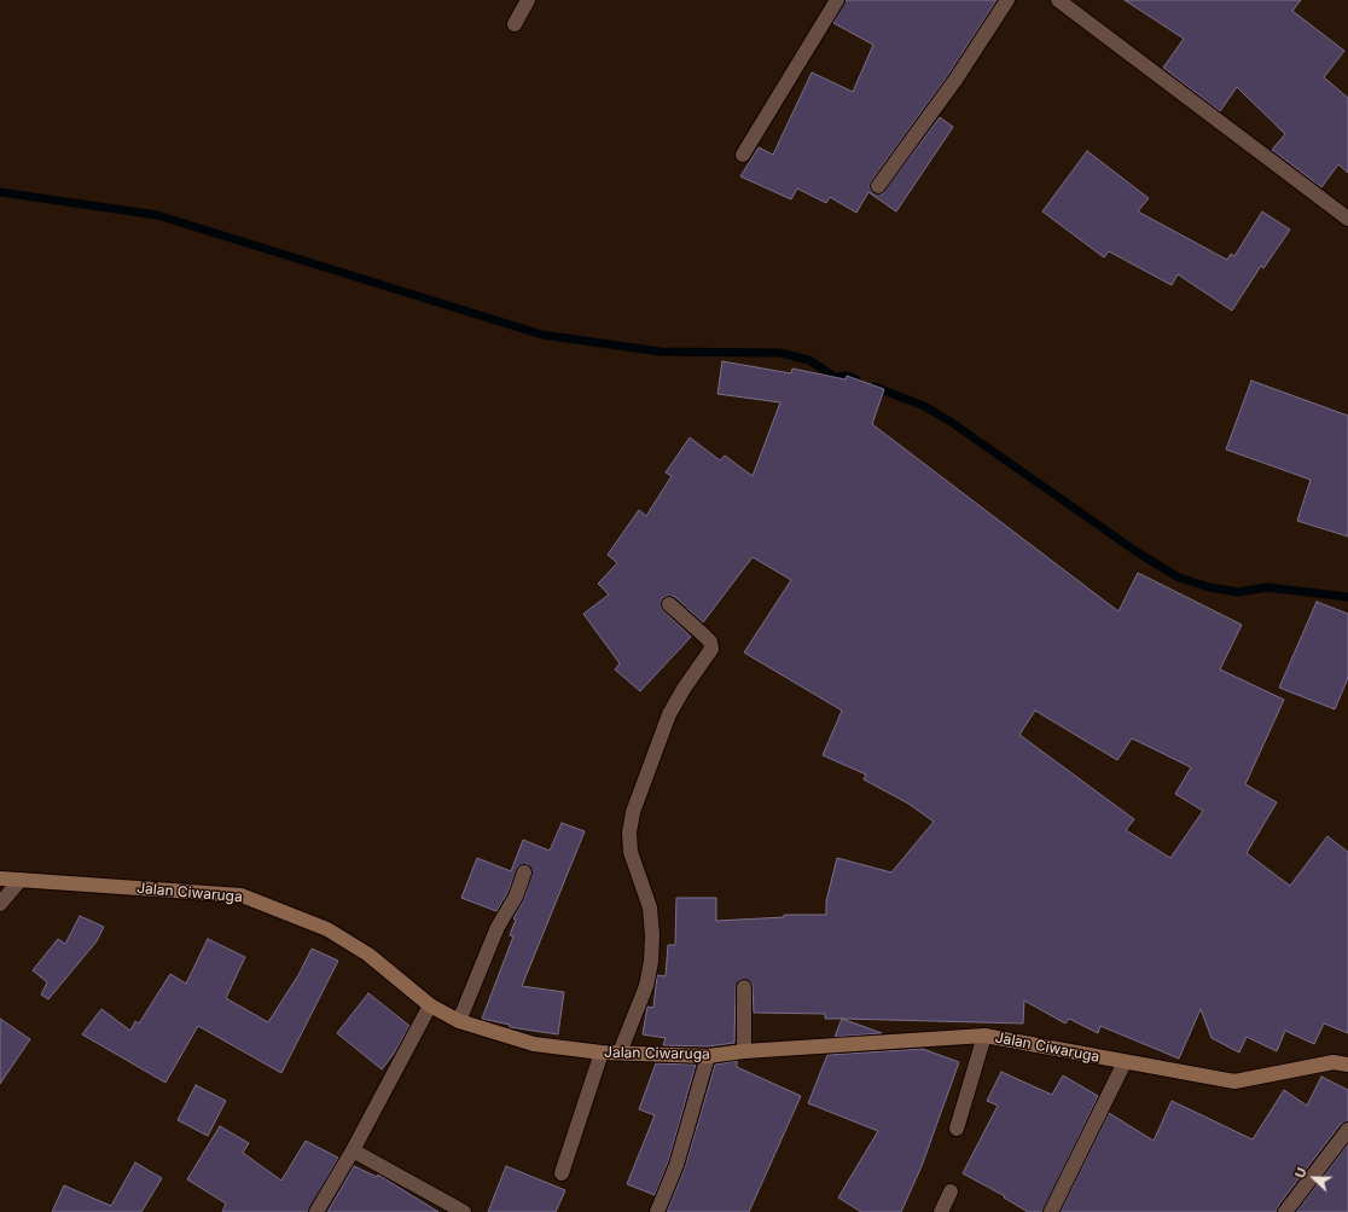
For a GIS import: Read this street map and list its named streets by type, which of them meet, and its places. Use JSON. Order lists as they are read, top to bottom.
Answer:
{
  "streets": {
    "street": ["Jalan Ciwaruga"]
  },
  "north": "left"
}
